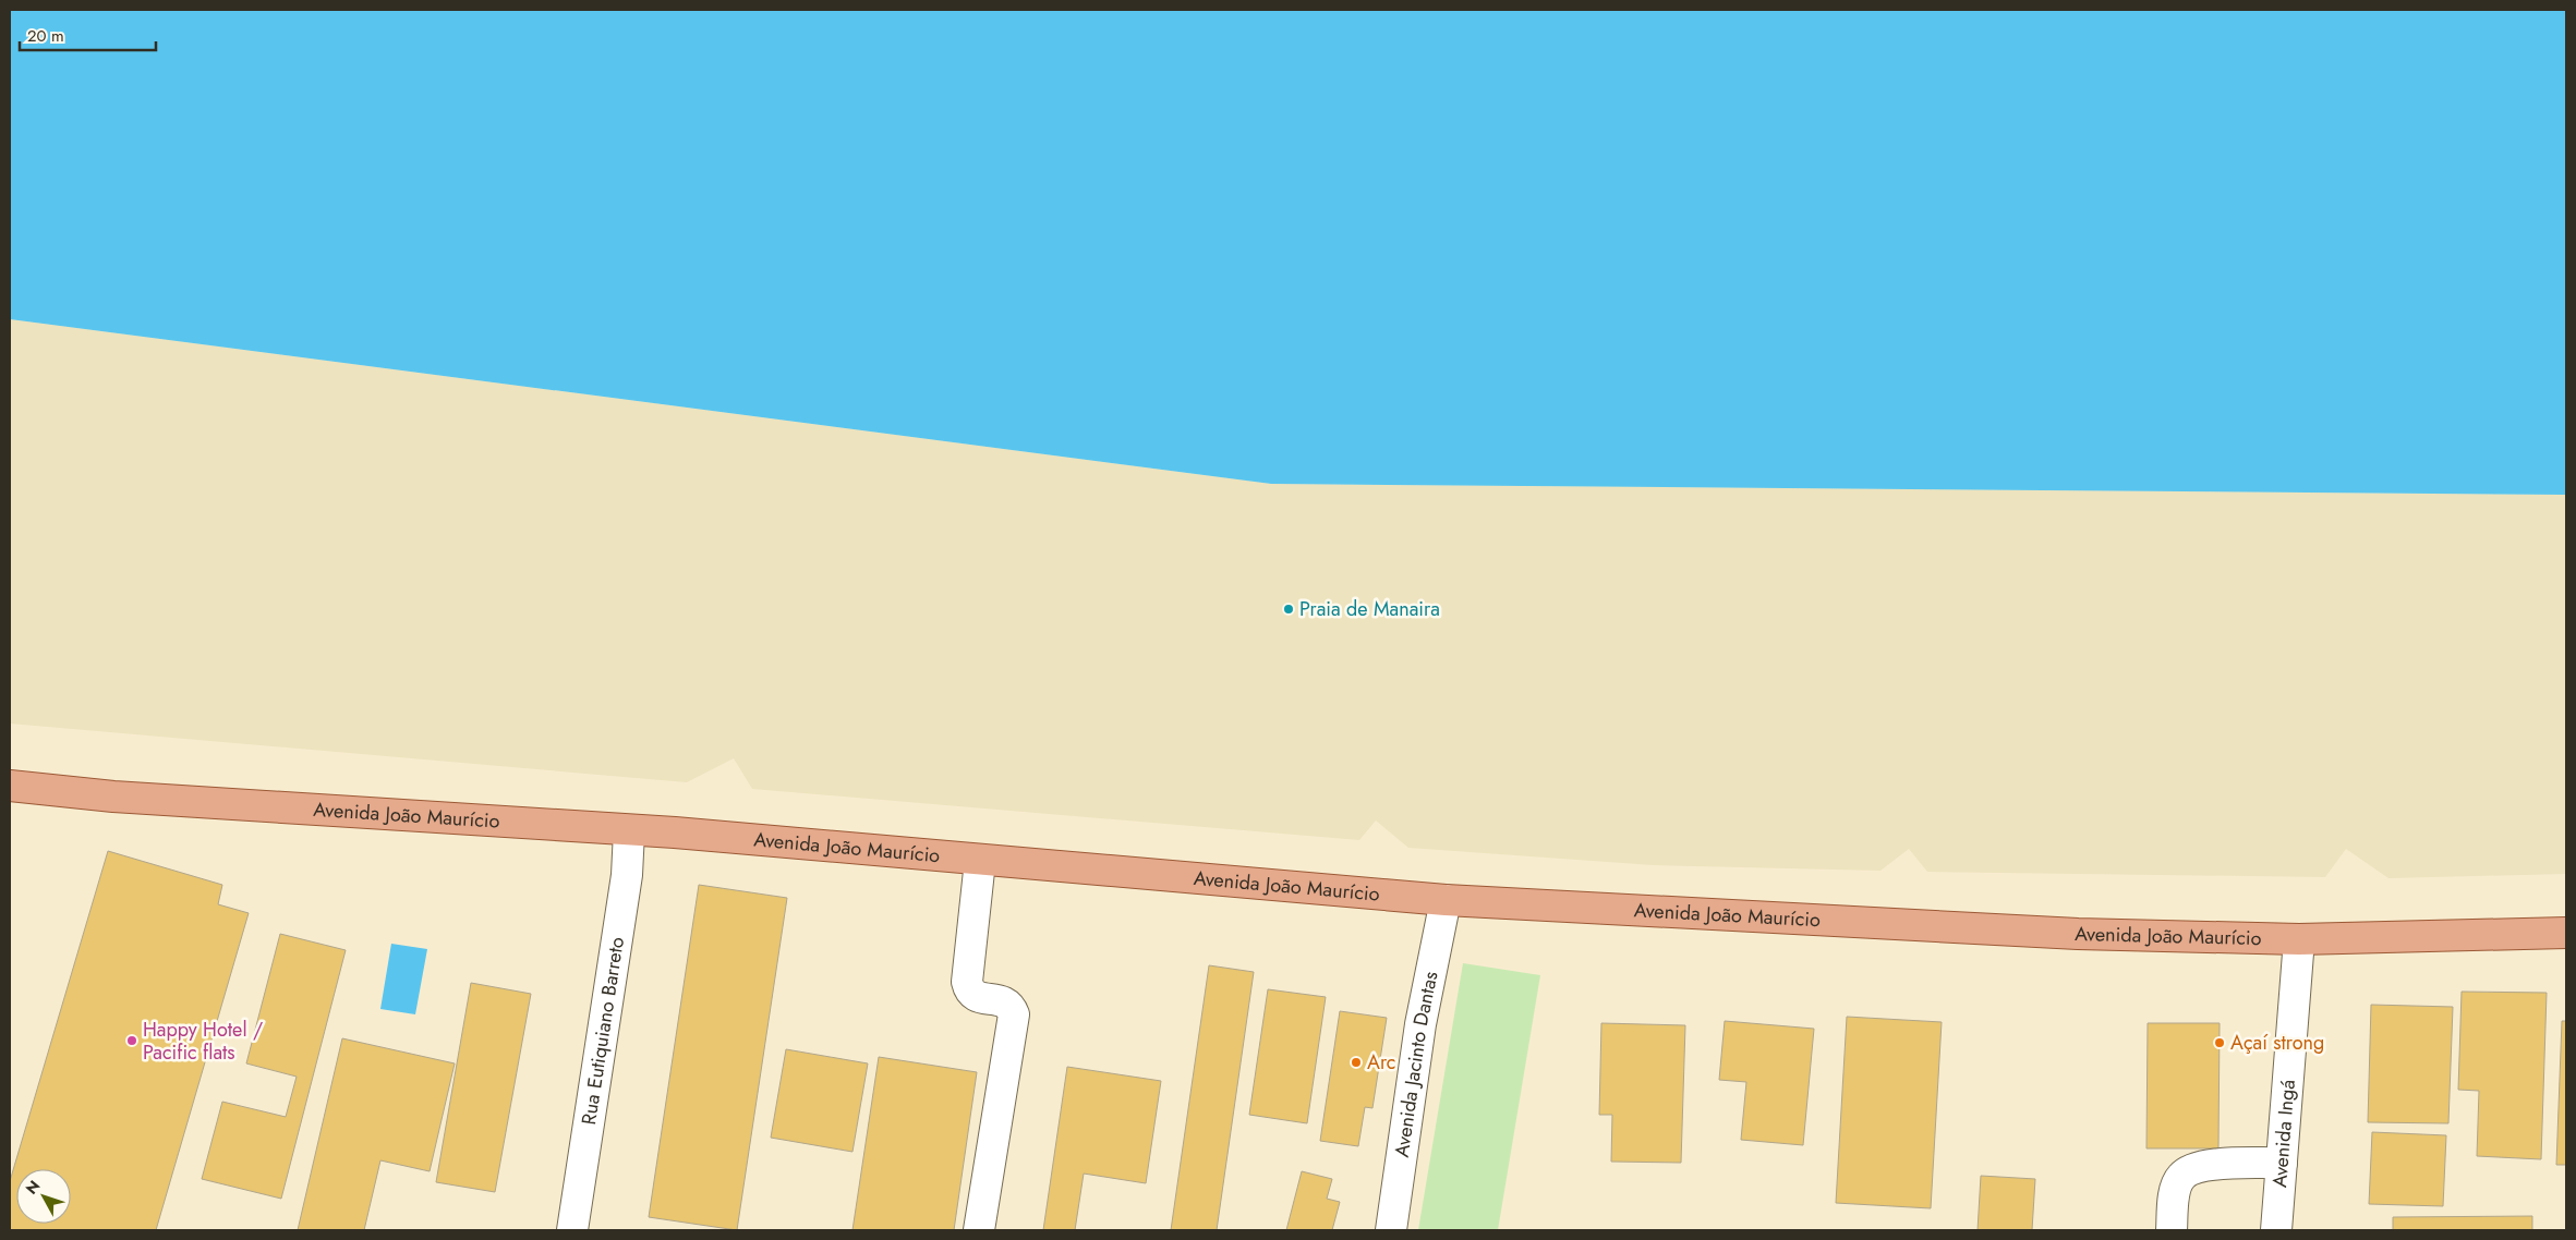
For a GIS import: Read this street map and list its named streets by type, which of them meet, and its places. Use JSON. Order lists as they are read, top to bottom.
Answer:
{
  "streets": {
    "main road": ["Avenida João Maurício"],
    "street": ["Rua Eutiquiano Barreto", "Avenida Jacinto Dantas", "Avenida Ingá"]
  },
  "crossings": [
    ["Avenida João Maurício", "Rua Eutiquiano Barreto"],
    ["Avenida João Maurício", "Avenida Jacinto Dantas"],
    ["Avenida João Maurício", "Avenida Ingá"]
  ],
  "places": [
    "Praia de Manaira",
    "Happy Hotel / Pacific flats",
    "Açaí strong",
    "Arc"
  ],
  "scale_bar": "20 m",
  "north": "top left"
}
